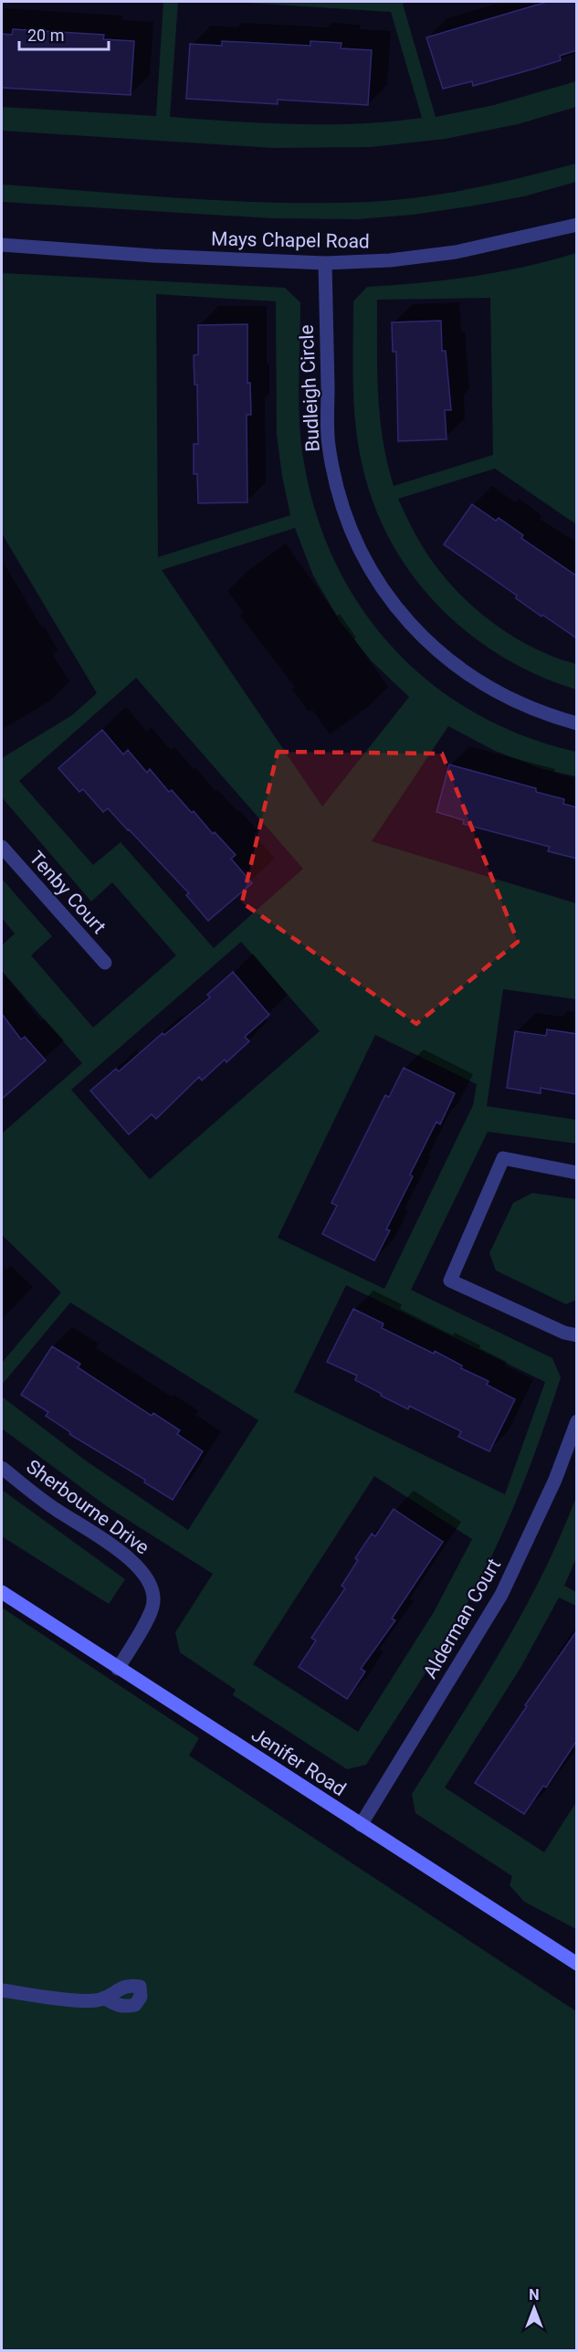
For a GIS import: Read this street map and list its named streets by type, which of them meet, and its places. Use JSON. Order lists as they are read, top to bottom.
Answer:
{
  "streets": {
    "street": [
      "Mays Chapel Road",
      "Budleigh Circle",
      "Tenby Court",
      "Sherbourne Drive",
      "Alderman Court",
      "Jenifer Road"
    ]
  },
  "crossings": [
    ["Mays Chapel Road", "Budleigh Circle"],
    ["Sherbourne Drive", "Jenifer Road"],
    ["Alderman Court", "Jenifer Road"]
  ],
  "scale_bar": "20 m",
  "north": "top"
}
